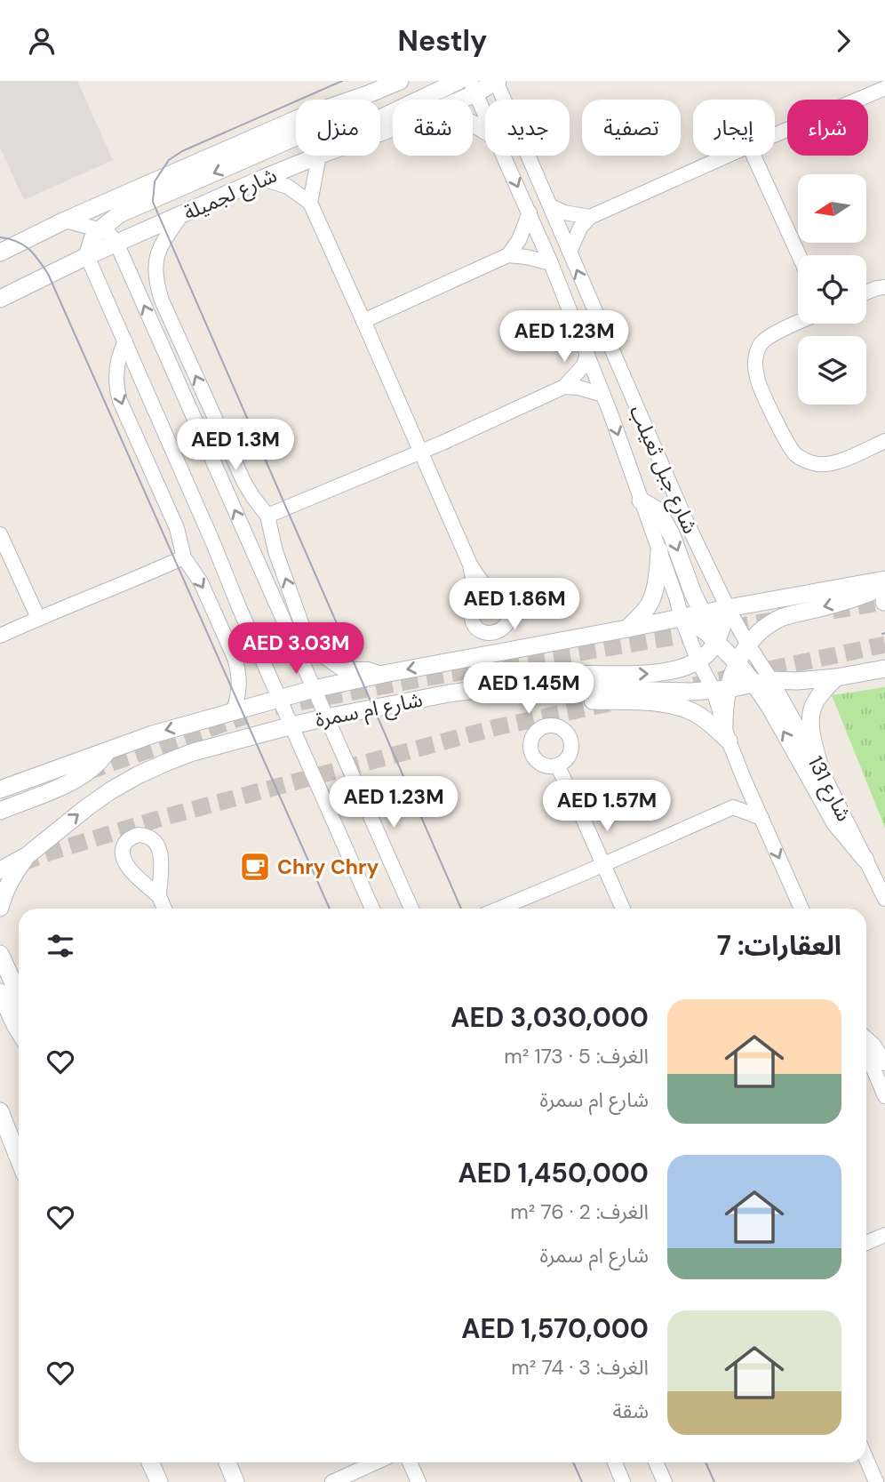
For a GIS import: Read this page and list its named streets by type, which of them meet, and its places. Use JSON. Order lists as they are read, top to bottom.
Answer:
{
  "streets": {
    "street": [
      "شارع لجميلة",
      "شارع جبل ثعيلب",
      "شارع ام سمرة",
      "شارع 131"
    ]
  },
  "crossings": [
    ["شارع لجميلة", "شارع جبل ثعيلب"],
    ["شارع جبل ثعيلب", "شارع ام سمرة"],
    ["شارع ام سمرة", "شارع 131"]
  ],
  "places": {
    "cafe": ["Chry Chry"]
  },
  "north": "left",
  "page": {
    "header": "Nestly",
    "chip": [
      "شراء",
      "إيجار",
      "تصفية",
      "جديد",
      "شقة",
      "منزل"
    ],
    "price": [
      "AED 1.23M",
      "AED 1.3M",
      "AED 1.86M",
      "AED 3.03M",
      "AED 1.45M",
      "AED 1.23M",
      "AED 1.57M"
    ],
    "heading": "العقارات: 7",
    "list": [
      {
        "name": "AED 3,030,000",
        "note": "الغرف: 5 · 173 m² · شارع ام سمرة"
      },
      {
        "name": "AED 1,450,000",
        "note": "الغرف: 2 · 76 m² · شارع ام سمرة"
      },
      {
        "name": "AED 1,570,000",
        "note": "الغرف: 3 · 74 m² · شقة"
      }
    ]
  }
}
